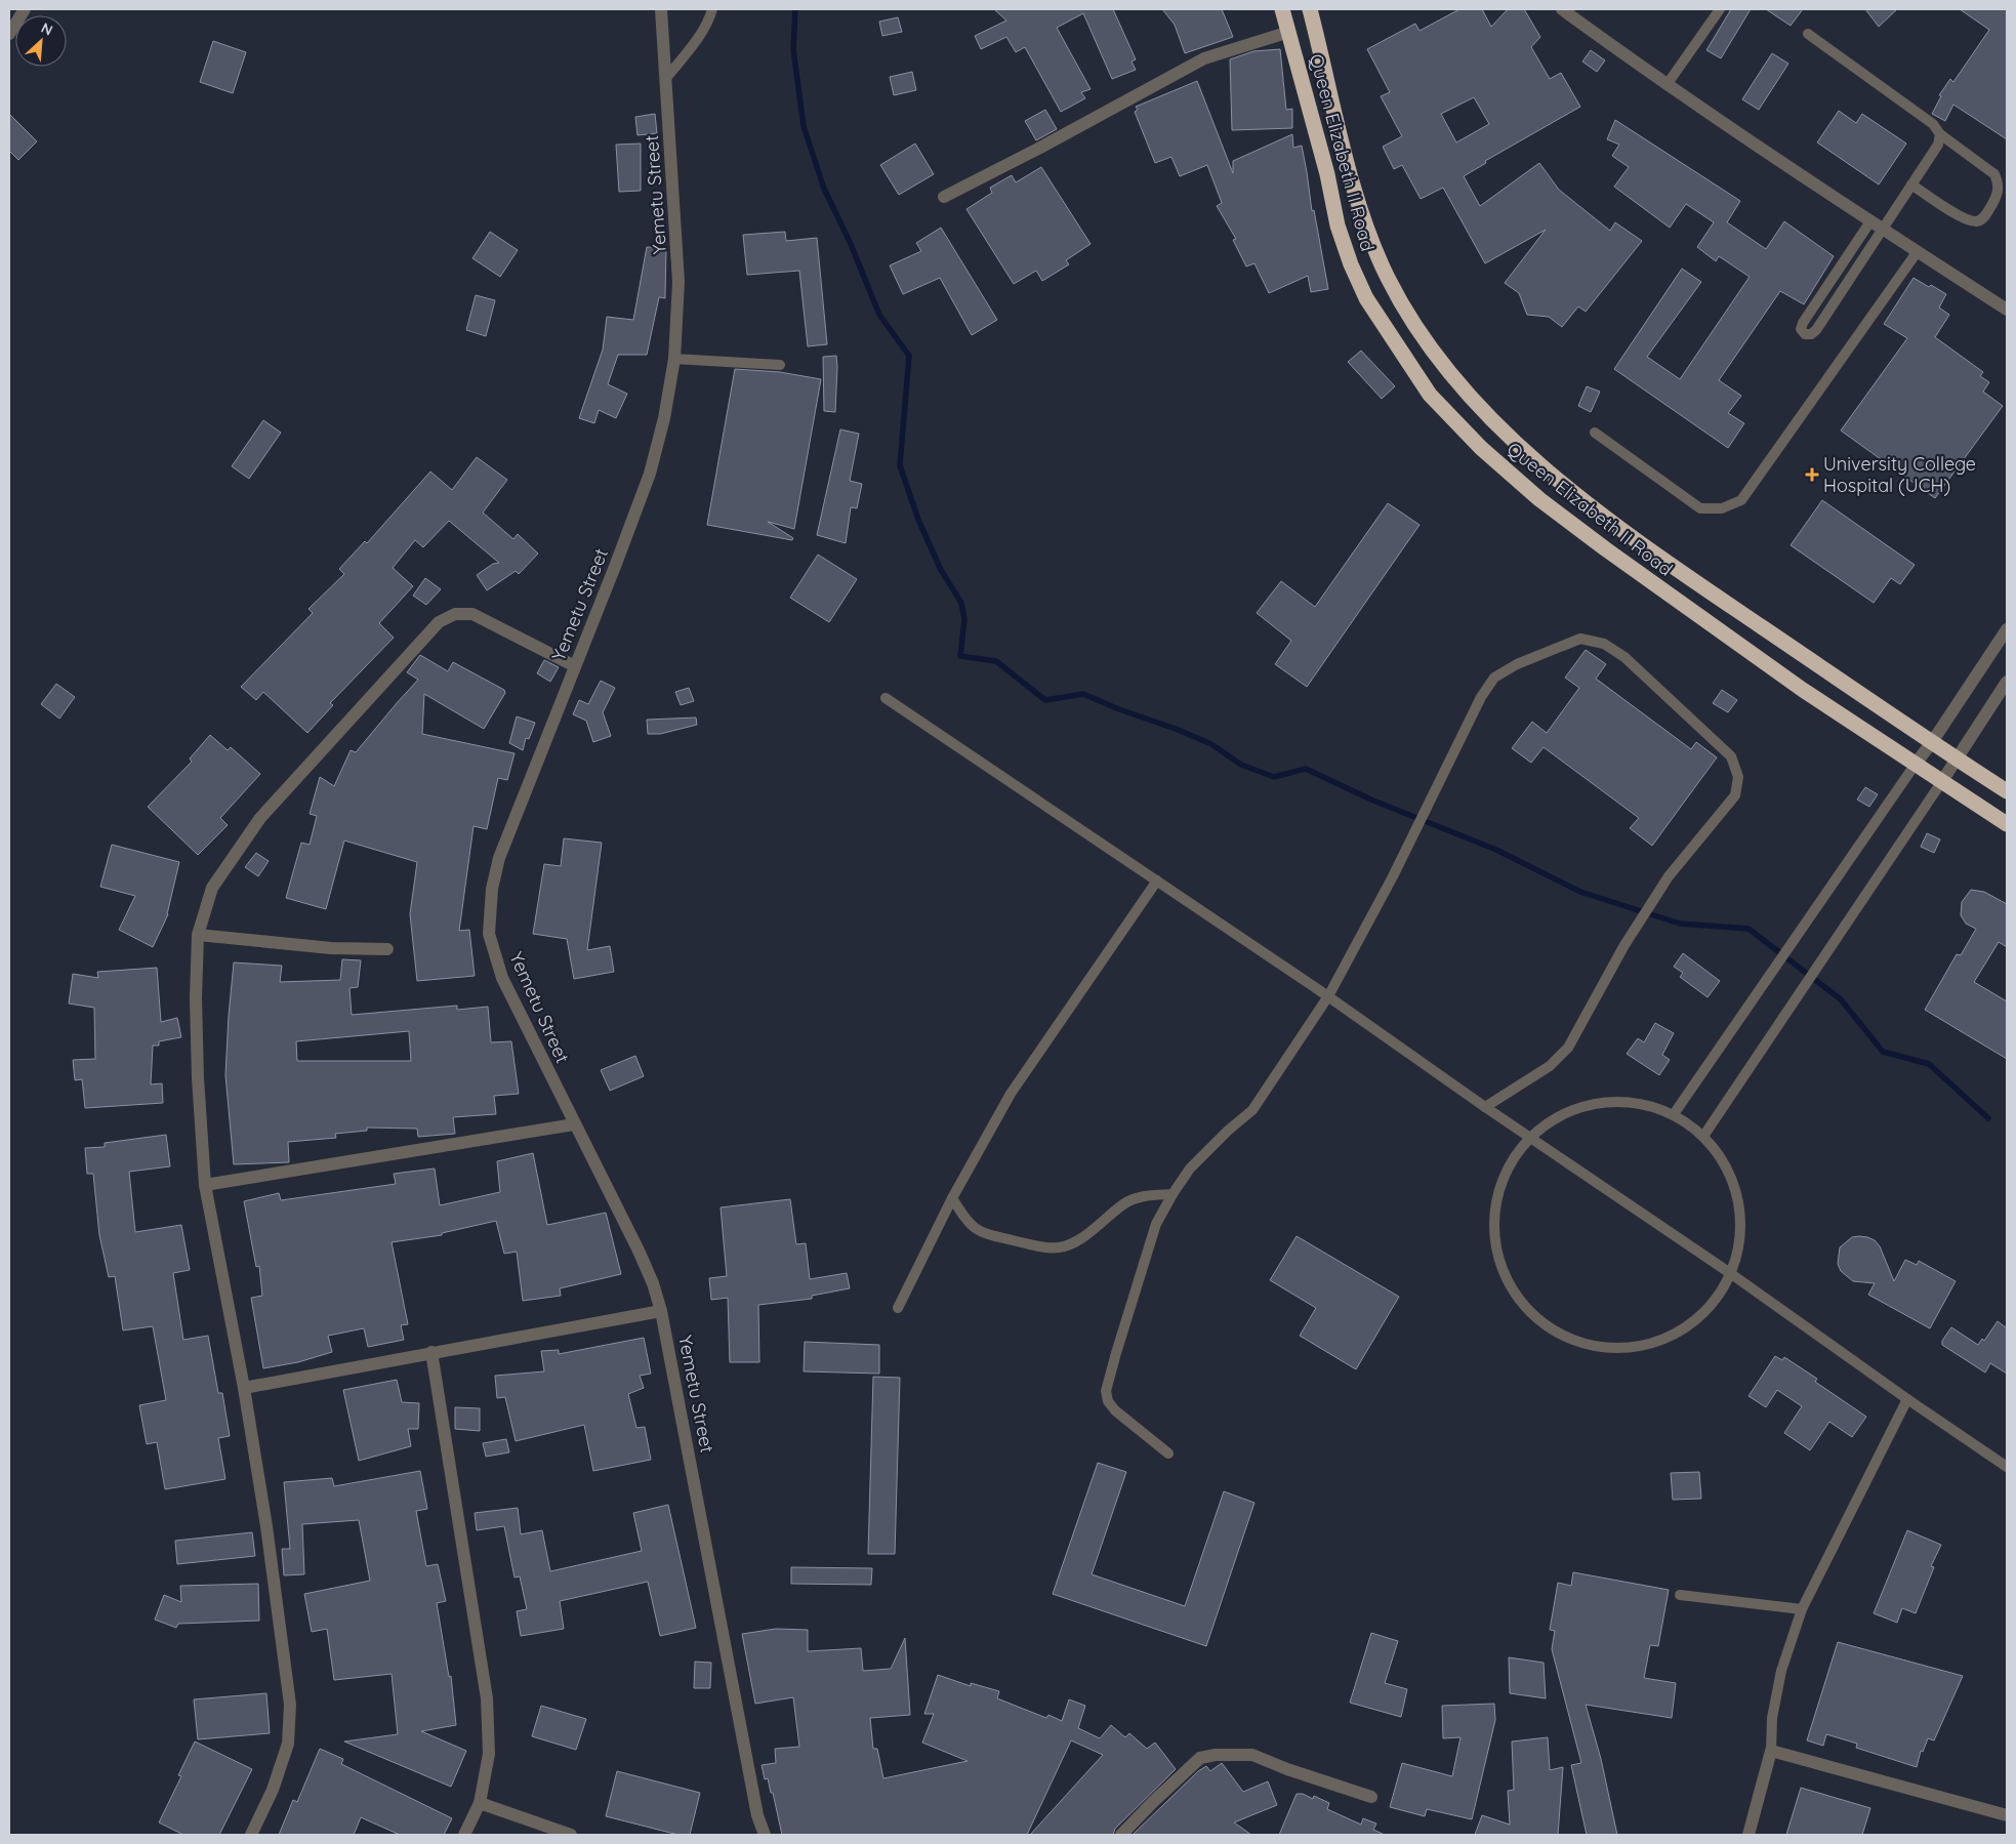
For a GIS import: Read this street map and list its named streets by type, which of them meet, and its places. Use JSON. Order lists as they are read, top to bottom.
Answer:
{
  "streets": {
    "highway": ["Queen Elizabeth II Road"],
    "street": ["Yemetu Street"]
  },
  "places": {
    "health": ["University College Hospital (UCH)"]
  },
  "north": "top right"
}
